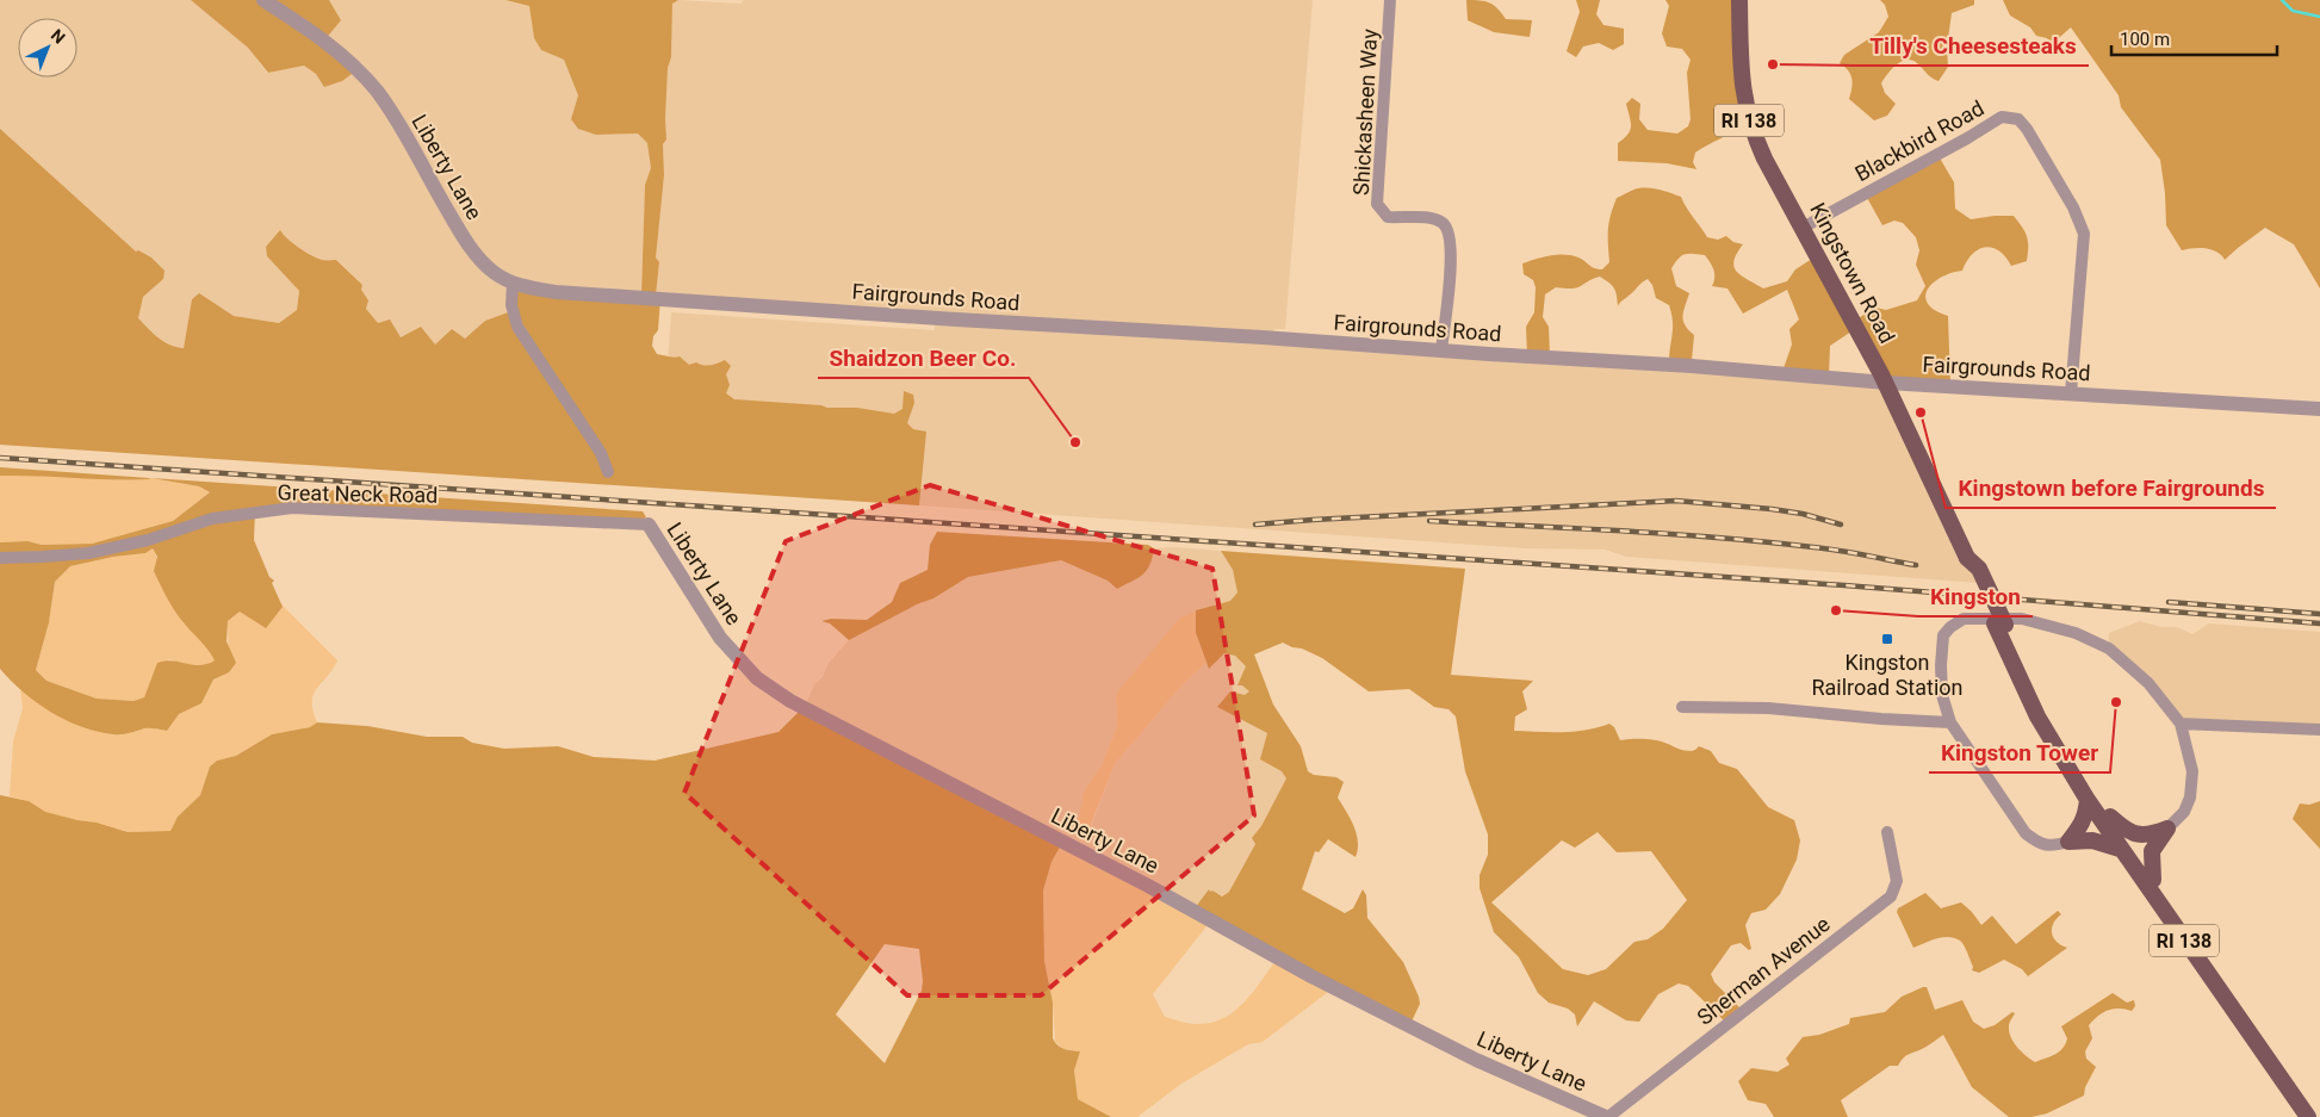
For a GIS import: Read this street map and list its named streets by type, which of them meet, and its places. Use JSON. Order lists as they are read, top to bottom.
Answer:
{
  "streets": {
    "main road": ["RI 138", "Kingstown Road"],
    "street": [
      "Shickasheen Way",
      "Blackbird Road",
      "Liberty Lane",
      "Fairgrounds Road",
      "Great Neck Road",
      "Sherman Avenue"
    ]
  },
  "crossings": [
    ["Shickasheen Way", "Fairgrounds Road"],
    ["Blackbird Road", "Kingstown Road"],
    ["Blackbird Road", "Fairgrounds Road"],
    ["Liberty Lane", "Fairgrounds Road"],
    ["Liberty Lane", "Great Neck Road"],
    ["Liberty Lane", "Sherman Avenue"],
    ["Kingstown Road", "Fairgrounds Road"]
  ],
  "places": {
    "other": [
      "Tilly's Cheesesteaks",
      "Kingstown before Fairgrounds",
      "Shaidzon Beer Co.",
      "Kingston",
      "Kingston Tower"
    ],
    "transit": ["Kingston Railroad Station"]
  },
  "scale_bar": "100 m",
  "north": "top right"
}
